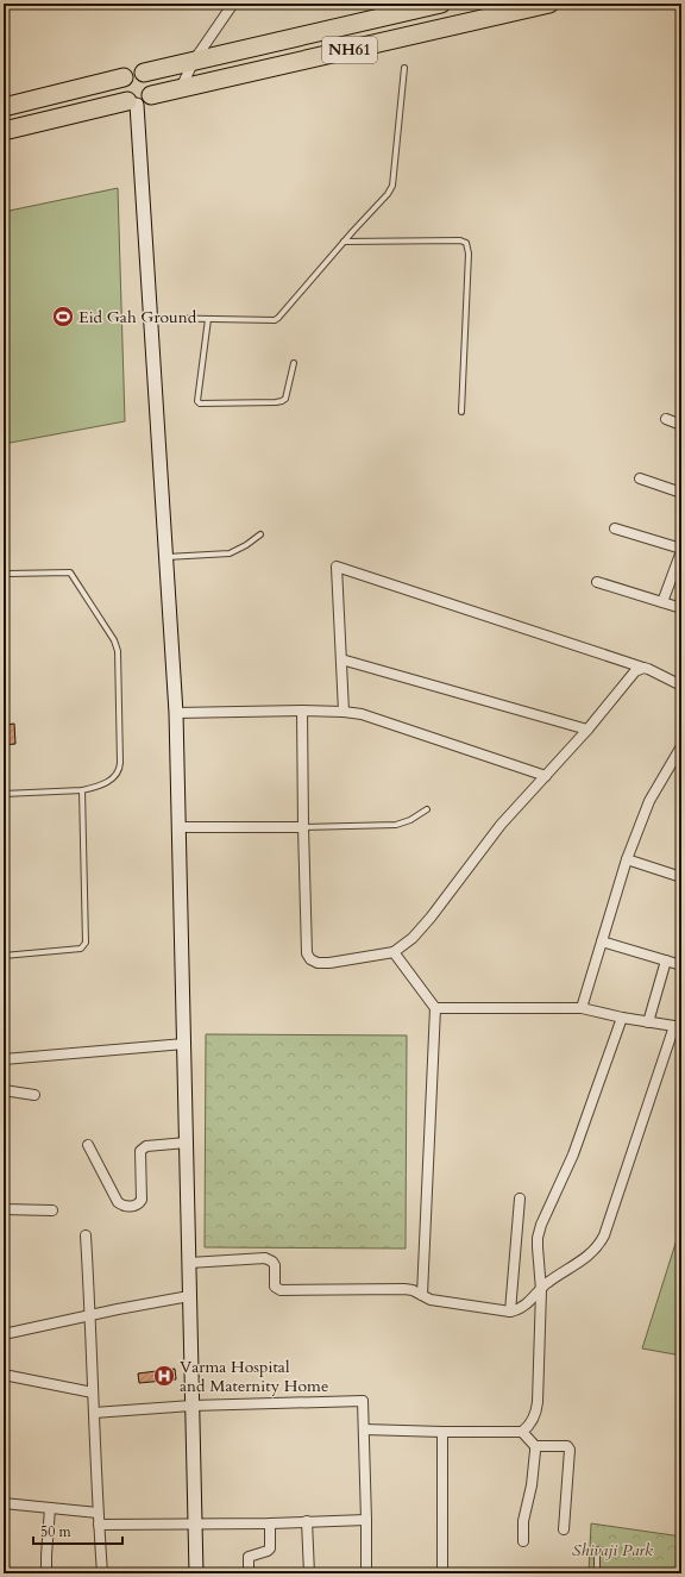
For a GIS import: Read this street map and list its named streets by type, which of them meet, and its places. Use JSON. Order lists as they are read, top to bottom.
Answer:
{
  "streets": {
    "highway": ["NH61"]
  },
  "parks": ["Shivaji Park"],
  "places": {
    "sports": ["Eid Gah Ground"],
    "hospital": ["Varma Hospital and Maternity Home"]
  },
  "scale_bar": "50 m"
}
